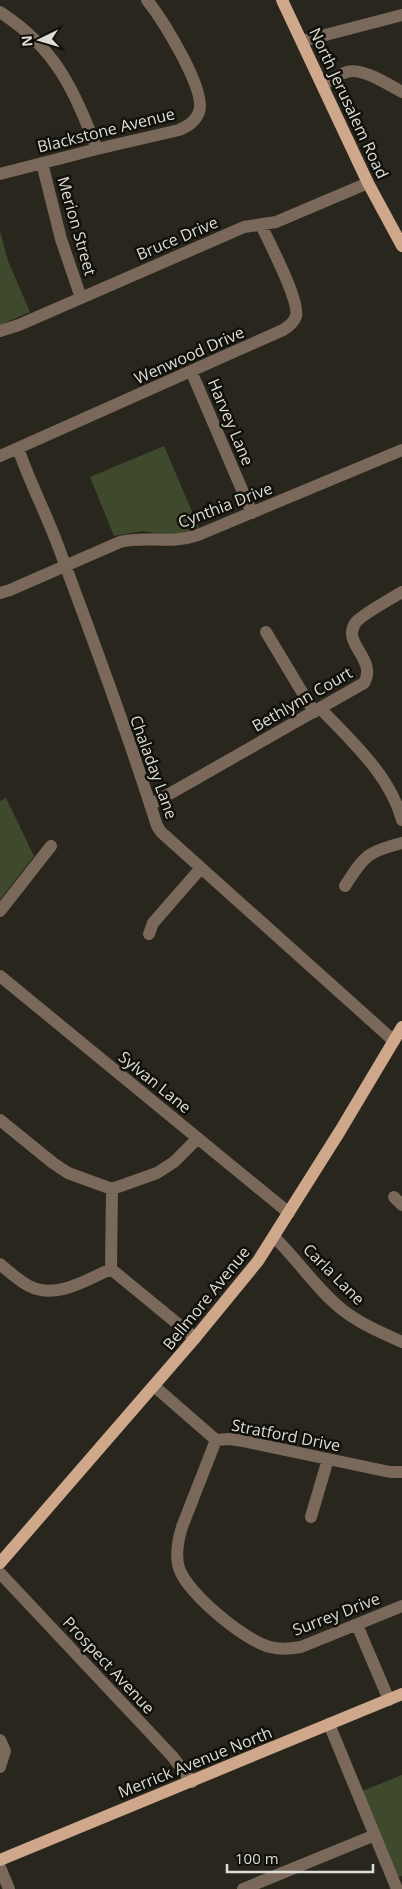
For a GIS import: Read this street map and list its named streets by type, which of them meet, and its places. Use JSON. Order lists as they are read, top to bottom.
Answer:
{
  "streets": {
    "main road": ["North Jerusalem Road", "Bellmore Avenue", "Merrick Avenue North"],
    "street": [
      "Blackstone Avenue",
      "Merion Street",
      "Bruce Drive",
      "Wenwood Drive",
      "Harvey Lane",
      "Cynthia Drive",
      "Bethlynn Court",
      "Chaladay Lane",
      "Sylvan Lane",
      "Carla Lane",
      "Stratford Drive",
      "Surrey Drive",
      "Prospect Avenue"
    ]
  },
  "crossings": [
    ["North Jerusalem Road", "Bruce Drive"],
    ["Blackstone Avenue", "Merion Street"],
    ["Merion Street", "Bruce Drive"],
    ["Bruce Drive", "Wenwood Drive"],
    ["Wenwood Drive", "Harvey Lane"],
    ["Wenwood Drive", "Chaladay Lane"],
    ["Harvey Lane", "Cynthia Drive"],
    ["Cynthia Drive", "Chaladay Lane"],
    ["Bethlynn Court", "Chaladay Lane"],
    ["Chaladay Lane", "Bellmore Avenue"],
    ["Sylvan Lane", "Bellmore Avenue"],
    ["Carla Lane", "Bellmore Avenue"],
    ["Bellmore Avenue", "Stratford Drive"],
    ["Stratford Drive", "Surrey Drive"],
    ["Prospect Avenue", "Merrick Avenue North"]
  ],
  "scale_bar": "100 m",
  "north": "left"
}
